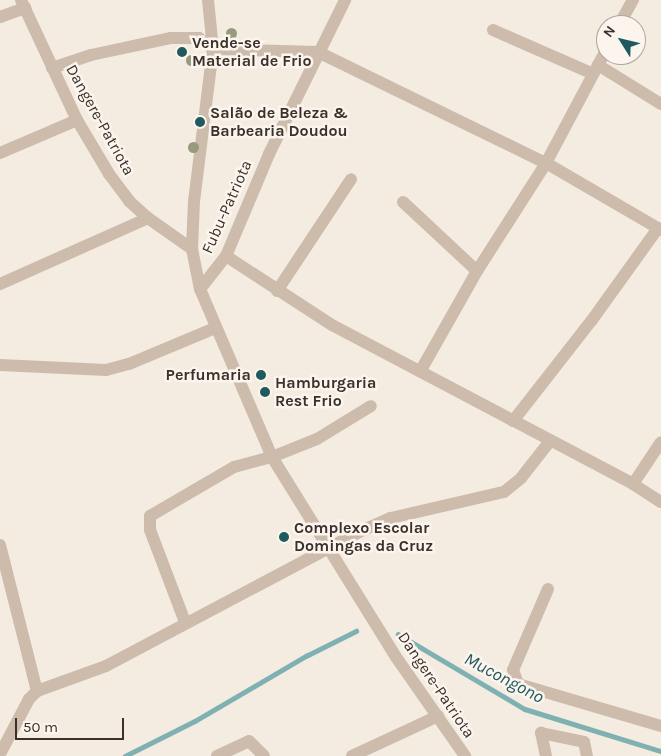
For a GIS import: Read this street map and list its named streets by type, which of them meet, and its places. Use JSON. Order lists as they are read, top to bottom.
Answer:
{
  "streets": {
    "street": ["Dangere-Patriota", "Fubu-Patriota"]
  },
  "crossings": [
    ["Dangere-Patriota", "Fubu-Patriota"]
  ],
  "water": ["Mucongono"],
  "places": [
    "Vende-se Material de Frio",
    "Salão de Beleza & Barbearia Doudou",
    "Perfumaria",
    "Hamburgaria Rest Frio",
    "Complexo Escolar Domingas da Cruz"
  ],
  "scale_bar": "50 m",
  "north": "top left"
}
